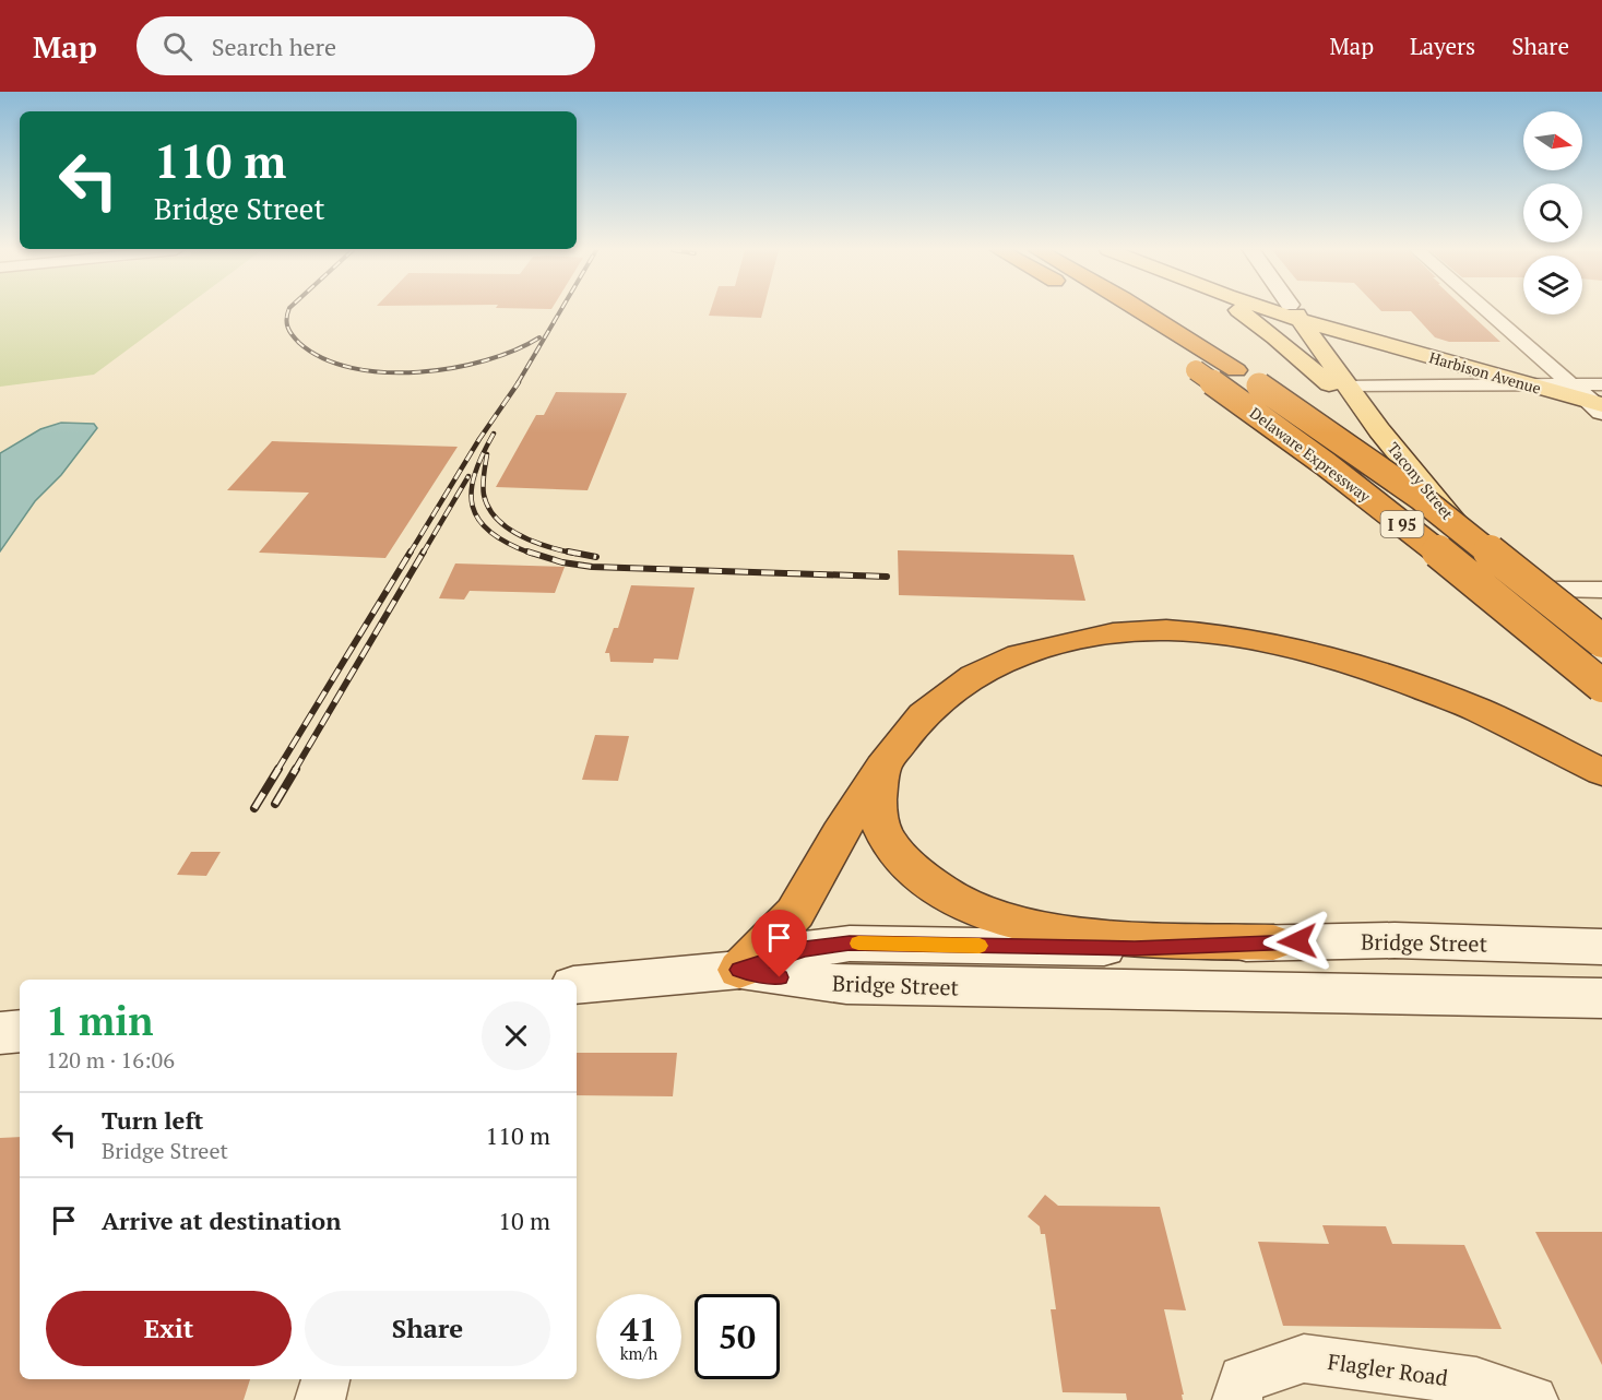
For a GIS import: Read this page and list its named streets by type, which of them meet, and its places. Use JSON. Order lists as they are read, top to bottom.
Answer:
{
  "streets": {
    "highway": ["Delaware Expressway", "I 95"],
    "main road": ["Harbison Avenue", "Tacony Street", "Bridge Street"],
    "street": ["Flagler Road"]
  },
  "crossings": [
    ["Harbison Avenue", "Tacony Street"]
  ],
  "north": "right",
  "page": {
    "header": "Map",
    "search": "Search here",
    "nav": ["Map", "Layers", "Share"],
    "turn": ["110 m", "Bridge Street"],
    "heading": ["1 min", "120 m · 16:06"],
    "list": [
      {
        "name": "Turn left",
        "note": "Bridge Street",
        "value": "110 m"
      },
      {
        "name": "Arrive at destination",
        "value": "10 m"
      }
    ],
    "buttons": ["Exit", "Share"],
    "speed": "41 km/h",
    "limit": "50"
  }
}
